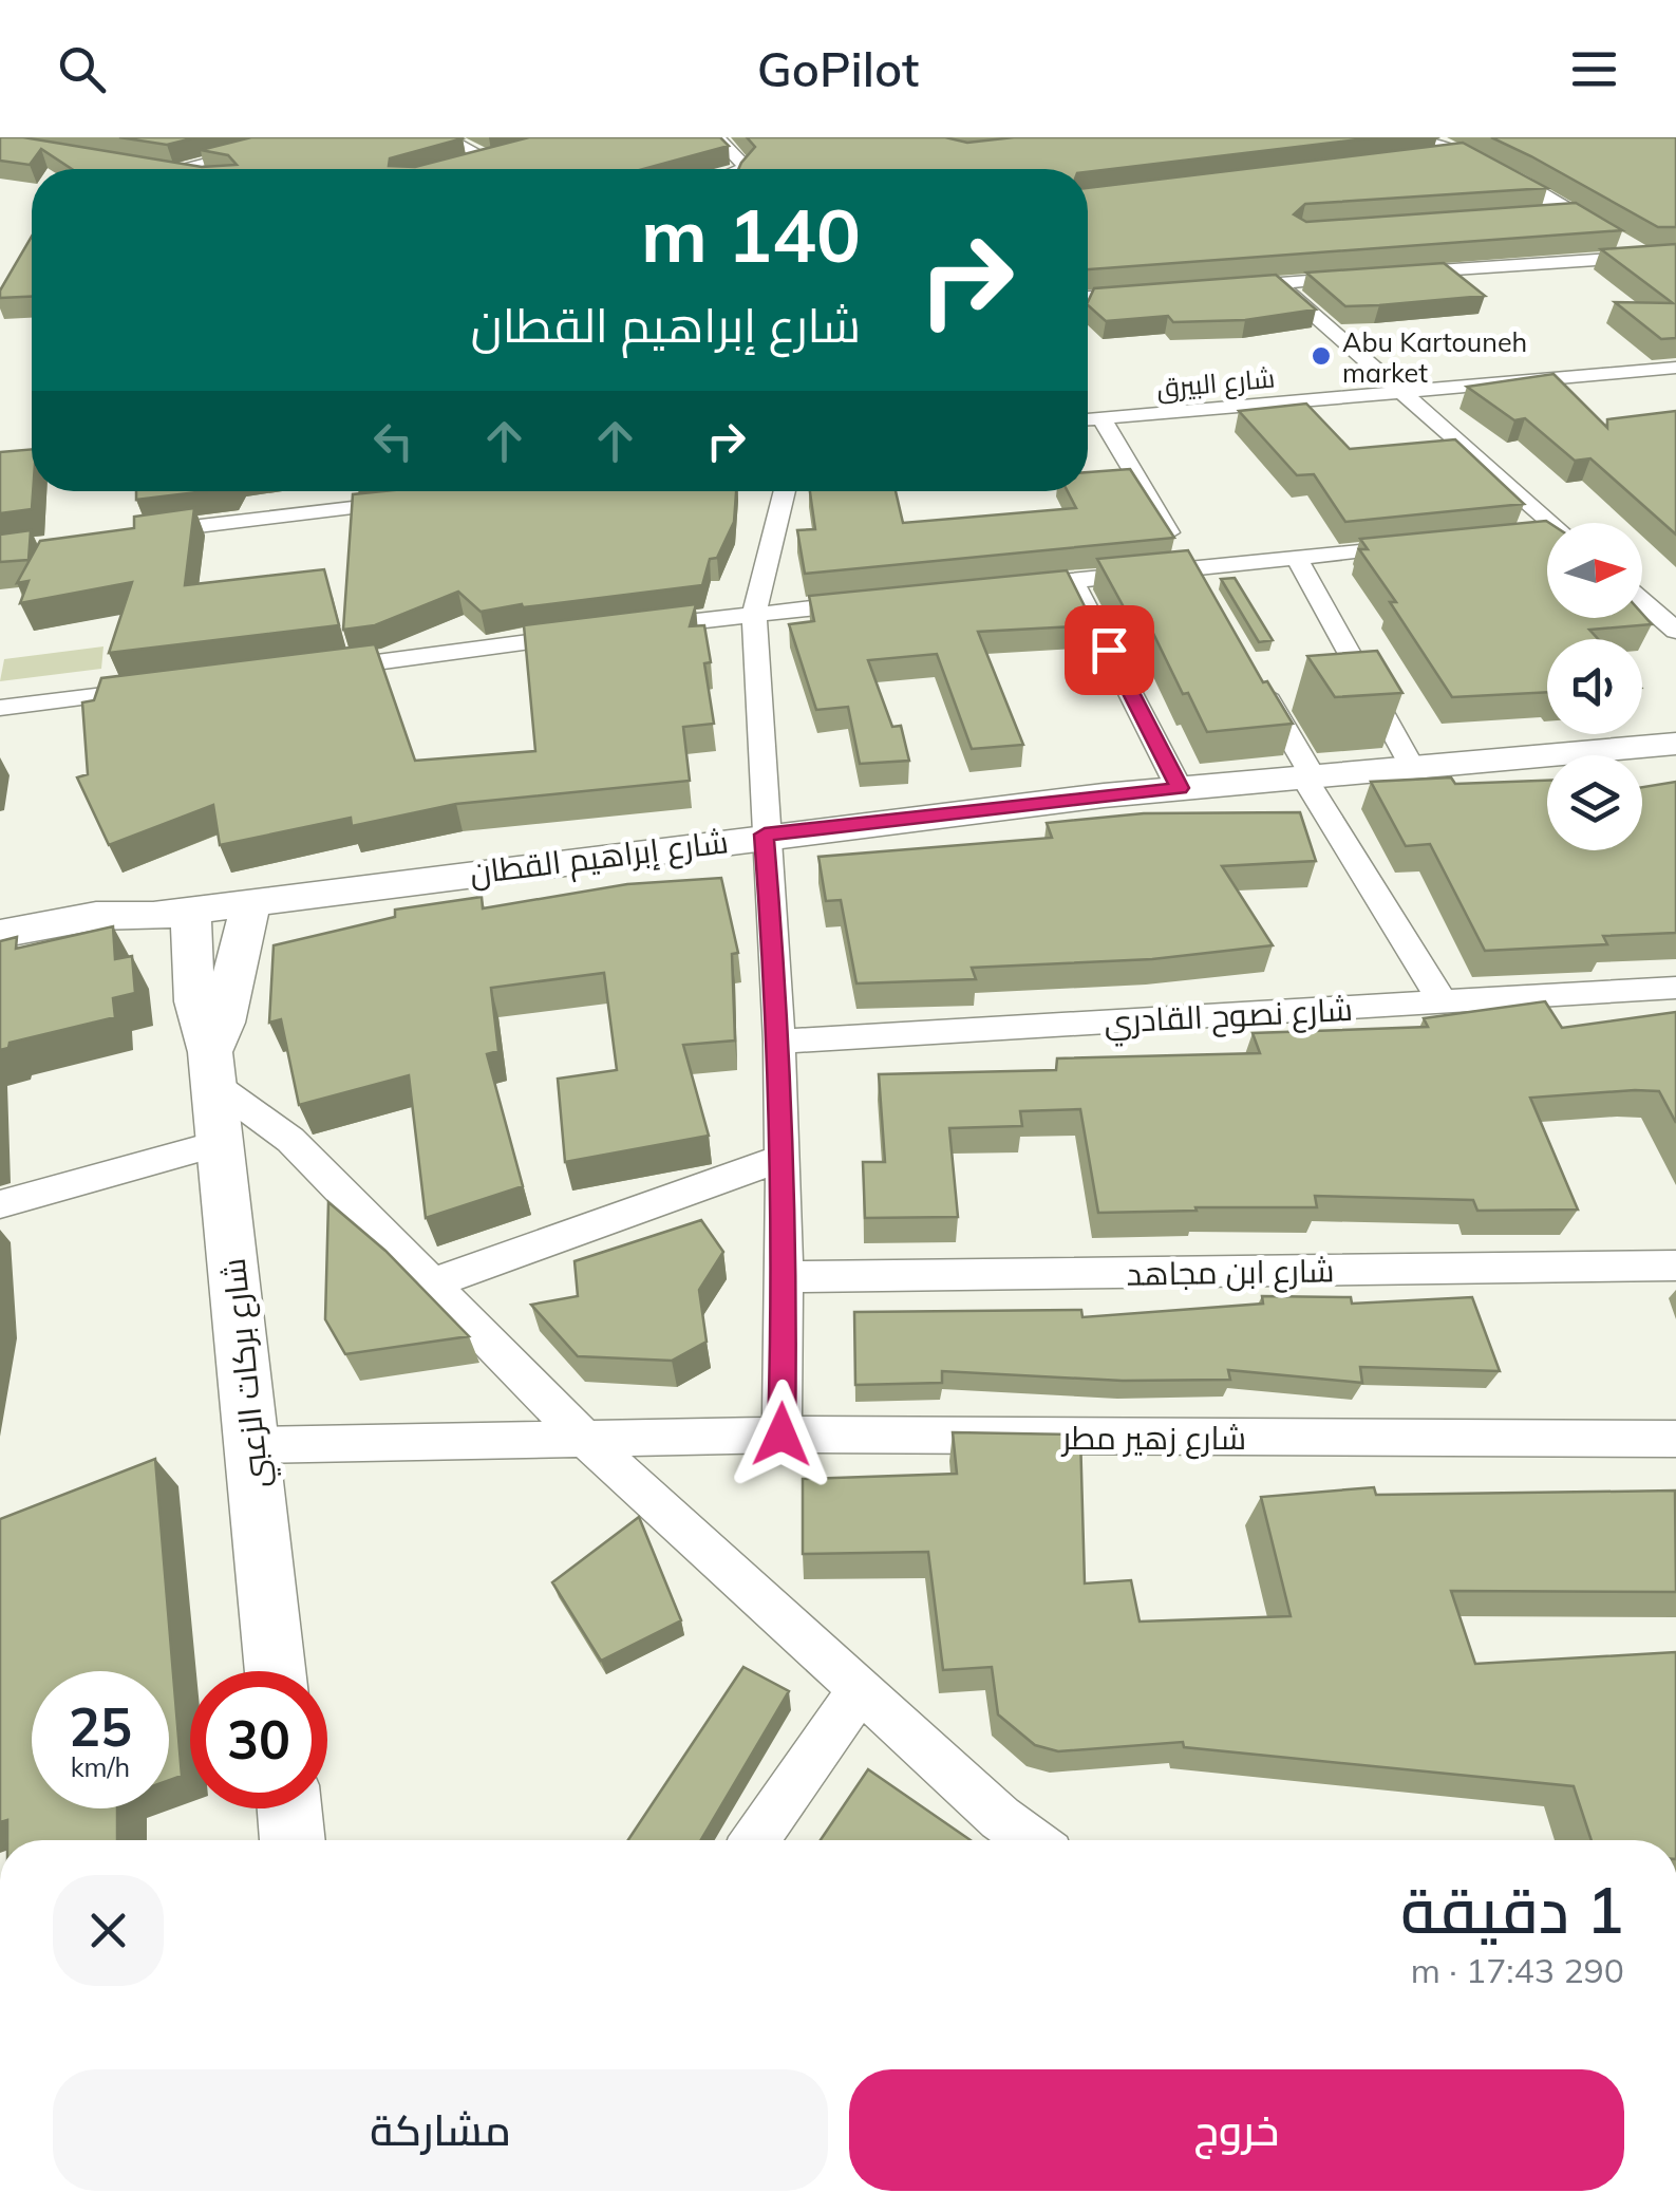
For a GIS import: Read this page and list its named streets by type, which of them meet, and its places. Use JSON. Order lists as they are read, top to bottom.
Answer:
{
  "streets": {
    "street": [
      "شارع البيرق",
      "شارع إبراهيم القطان",
      "شارع نصوح القادري",
      "شارع ابن مجاهد",
      "شارع بركات الزعبي",
      "شارع زهير مطر"
    ]
  },
  "crossings": [
    ["شارع إبراهيم القطان", "شارع بركات الزعبي"],
    ["شارع بركات الزعبي", "شارع زهير مطر"]
  ],
  "places": ["Abu Kartouneh market"],
  "north": "right",
  "page": {
    "header": "GoPilot",
    "turn": ["140 m", "شارع إبراهيم القطان"],
    "speed": "25 km/h",
    "limit": "30",
    "heading": ["1 دقيقة", "290 m · 17:43"],
    "buttons": ["خروج", "مشاركة"]
  }
}
